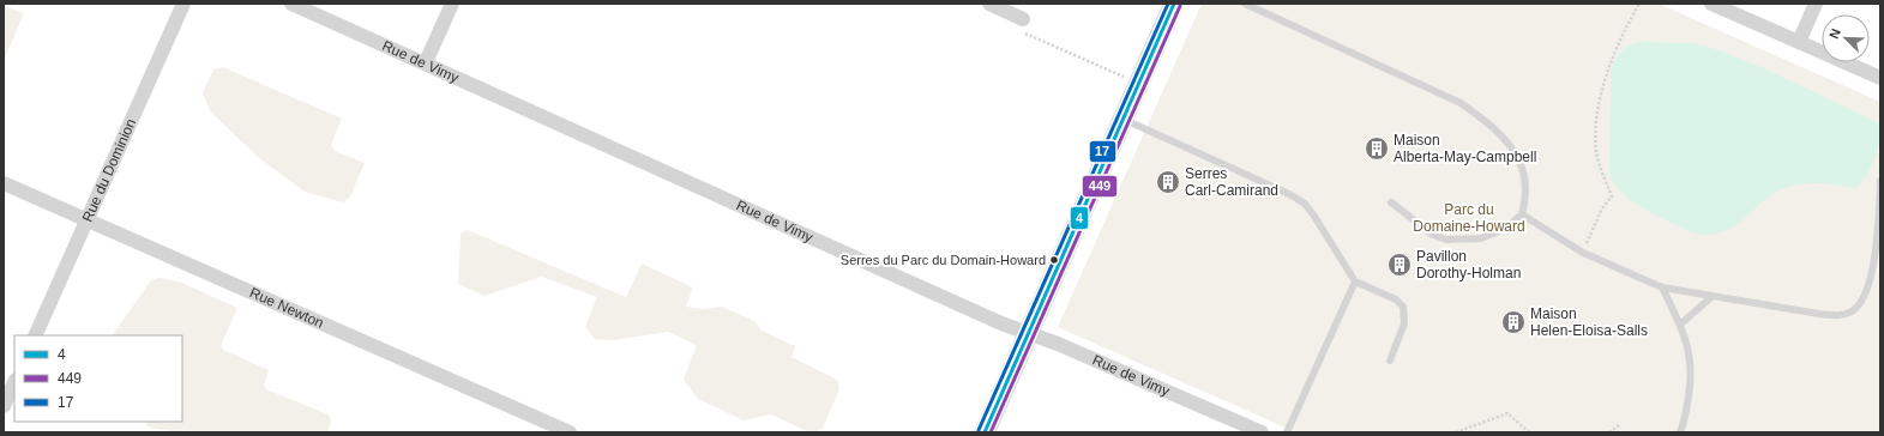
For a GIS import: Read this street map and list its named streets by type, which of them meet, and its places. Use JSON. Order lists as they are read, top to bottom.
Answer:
{
  "streets": {
    "street": ["Rue de Vimy", "Rue du Dominion", "Rue Newton"]
  },
  "crossings": [
    ["Rue du Dominion", "Rue Newton"]
  ],
  "parks": ["Parc du Domaine-Howard"],
  "places": {
    "building": [
      "Maison Alberta-May-Campbell",
      "Serres Carl-Camirand",
      "Pavillon Dorothy-Holman",
      "Maison Helen-Eloisa-Salls"
    ],
    "other": ["Serres du Parc du Domain-Howard"]
  },
  "lines": ["transit line 4", "transit line 17", "transit line 449"],
  "legend": ["4", "449", "17"],
  "north": "top left"
}
